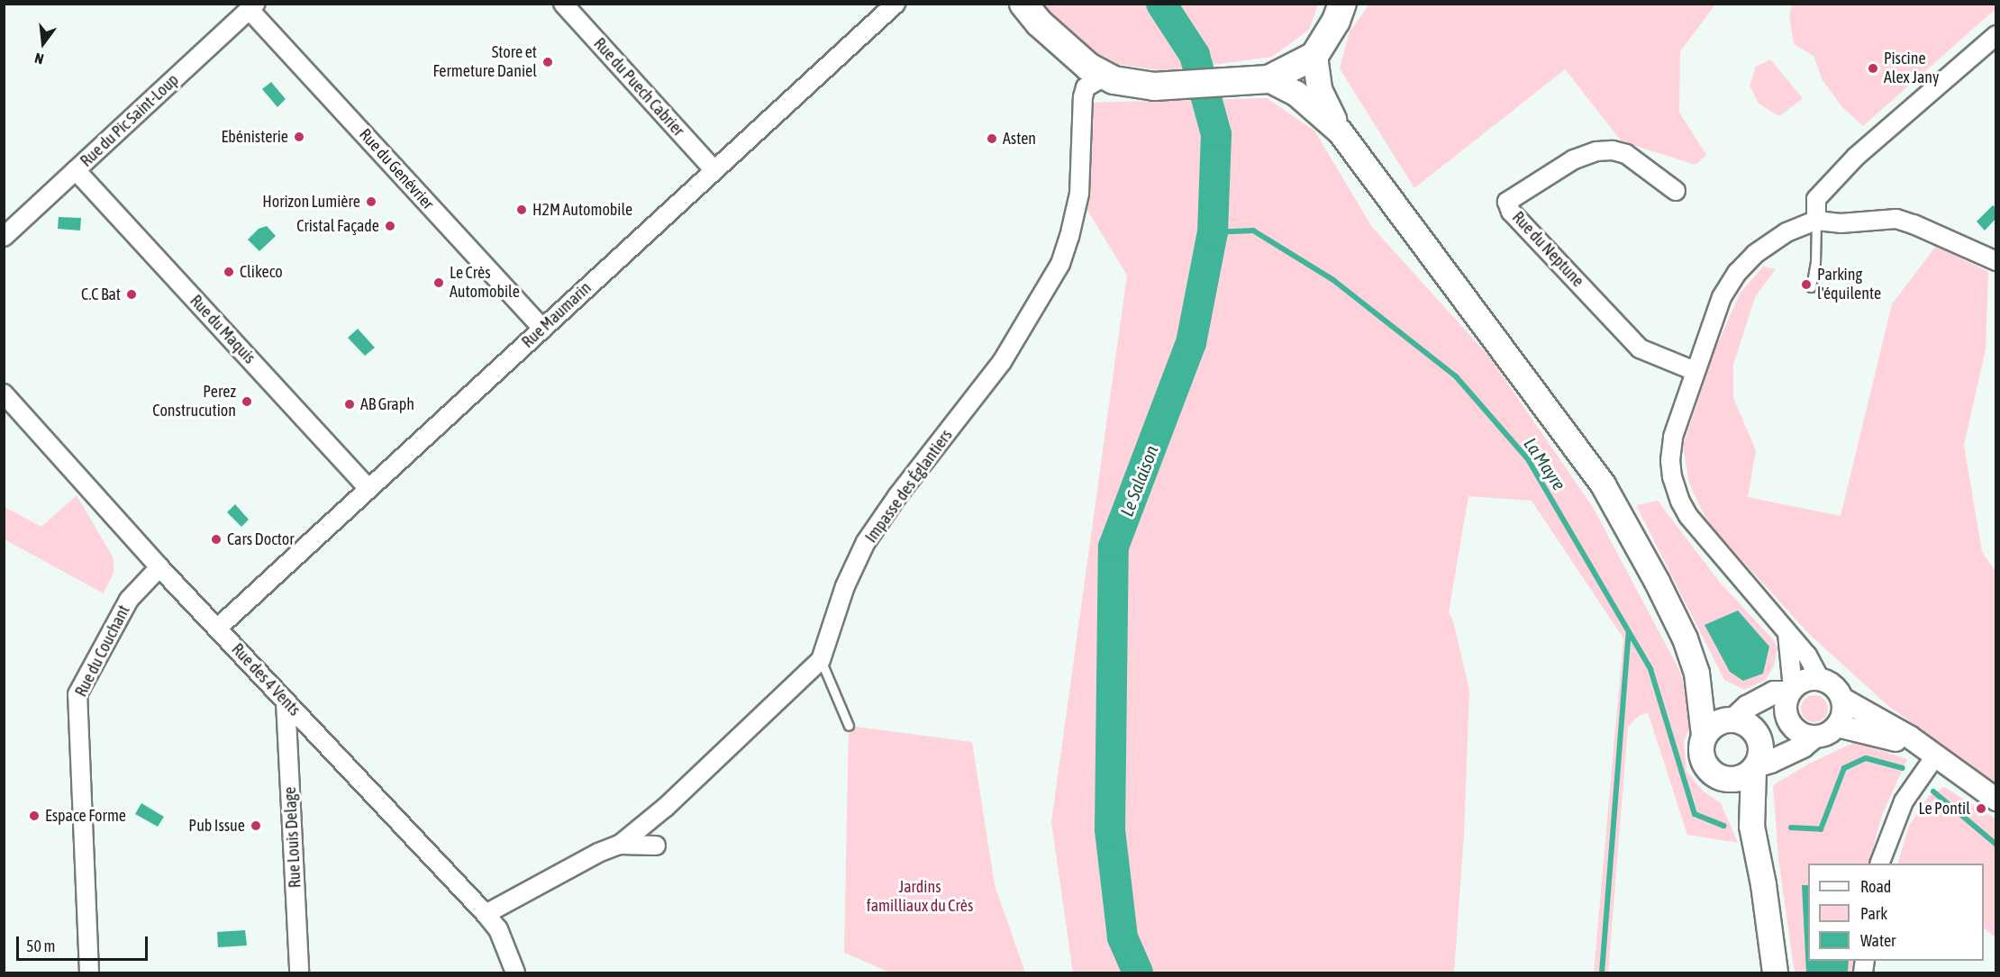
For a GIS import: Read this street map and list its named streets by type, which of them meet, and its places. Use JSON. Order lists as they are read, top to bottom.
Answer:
{
  "streets": {
    "street": [
      "Rue du Puech Cabrier",
      "Rue du Pic Saint-Loup",
      "Rue du Genévrier",
      "Rue du Neptune",
      "Rue Maumarin",
      "Rue du Maquis",
      "Impasse des Églantiers",
      "Rue du Couchant",
      "Rue des 4 Vents",
      "Rue Louis Delage"
    ]
  },
  "crossings": [
    ["Rue du Puech Cabrier", "Rue Maumarin"],
    ["Rue du Pic Saint-Loup", "Rue du Genévrier"],
    ["Rue du Pic Saint-Loup", "Rue du Maquis"],
    ["Rue du Genévrier", "Rue Maumarin"],
    ["Rue Maumarin", "Rue du Maquis"],
    ["Rue Maumarin", "Rue des 4 Vents"],
    ["Impasse des Églantiers", "Rue des 4 Vents"],
    ["Rue du Couchant", "Rue des 4 Vents"],
    ["Rue des 4 Vents", "Rue Louis Delage"]
  ],
  "water": ["La Mayre", "Le Salaison"],
  "parks": ["Jardins familliaux du Crès"],
  "places": [
    "Store et Fermeture Daniel",
    "Piscine Alex Jany",
    "Ebénisterie",
    "Asten",
    "Horizon Lumière",
    "H2M Automobile",
    "Cristal Façade",
    "Clikeco",
    "Le Crès Automobile",
    "Parking l'équilente",
    "C.C Bat",
    "Perez Construcution",
    "AB Graph",
    "Cars Doctor",
    "Le Pontil",
    "Espace Forme",
    "Pub Issue"
  ],
  "legend": ["Road", "Park", "Water"],
  "scale_bar": "50 m",
  "north": "bottom"
}
